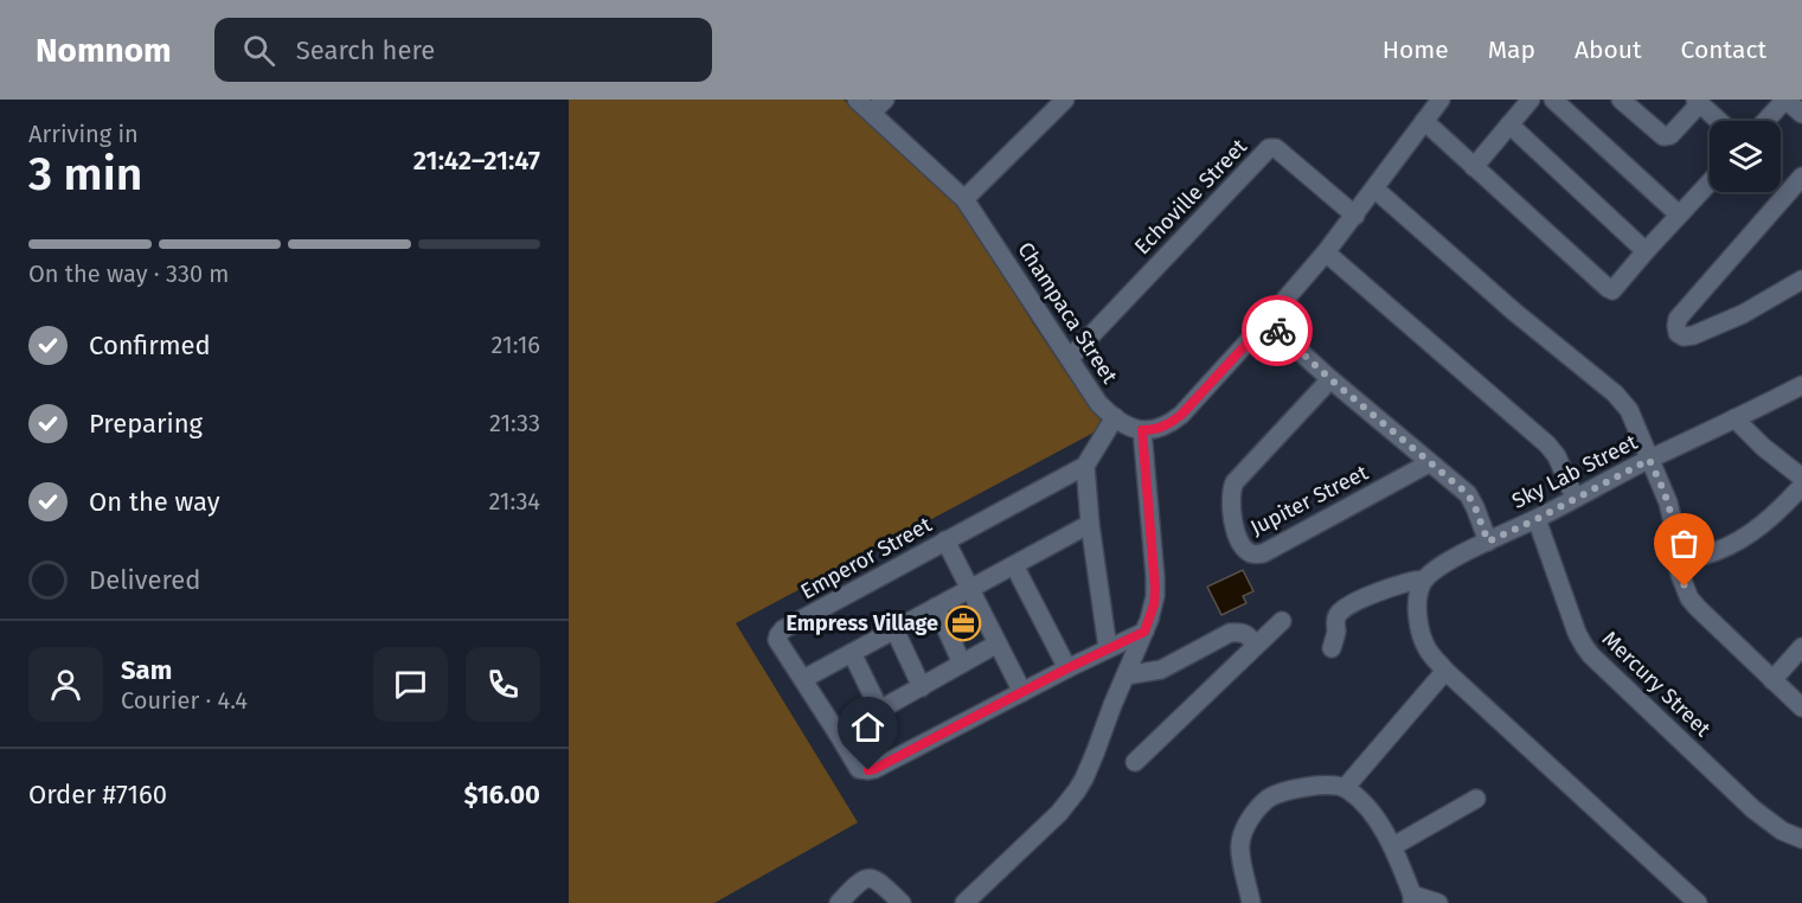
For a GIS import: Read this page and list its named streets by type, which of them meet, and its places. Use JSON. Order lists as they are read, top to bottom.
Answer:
{
  "streets": {
    "street": [
      "Echoville Street",
      "Champaca Street",
      "Sky Lab Street",
      "Jupiter Street",
      "Emperor Street",
      "Mercury Street"
    ]
  },
  "crossings": [
    ["Echoville Street", "Champaca Street"],
    ["Champaca Street", "Emperor Street"],
    ["Sky Lab Street", "Mercury Street"]
  ],
  "places": {
    "office": ["Empress Village"]
  },
  "page": {
    "header": "Nomnom",
    "search": "Search here",
    "nav": [
      "Home",
      "Map",
      "About",
      "Contact"
    ],
    "heading": ["3 min", "Arriving in", "21:42–21:47"],
    "panel": [
      "Sam",
      "Courier · 4.4",
      "Order #7160",
      "$16.00"
    ],
    "bar": "On the way · 330 m",
    "list": [
      ["Confirmed", "21:16"],
      ["Preparing", "21:33"],
      ["On the way", "21:34"],
      "Delivered"
    ]
  }
}
